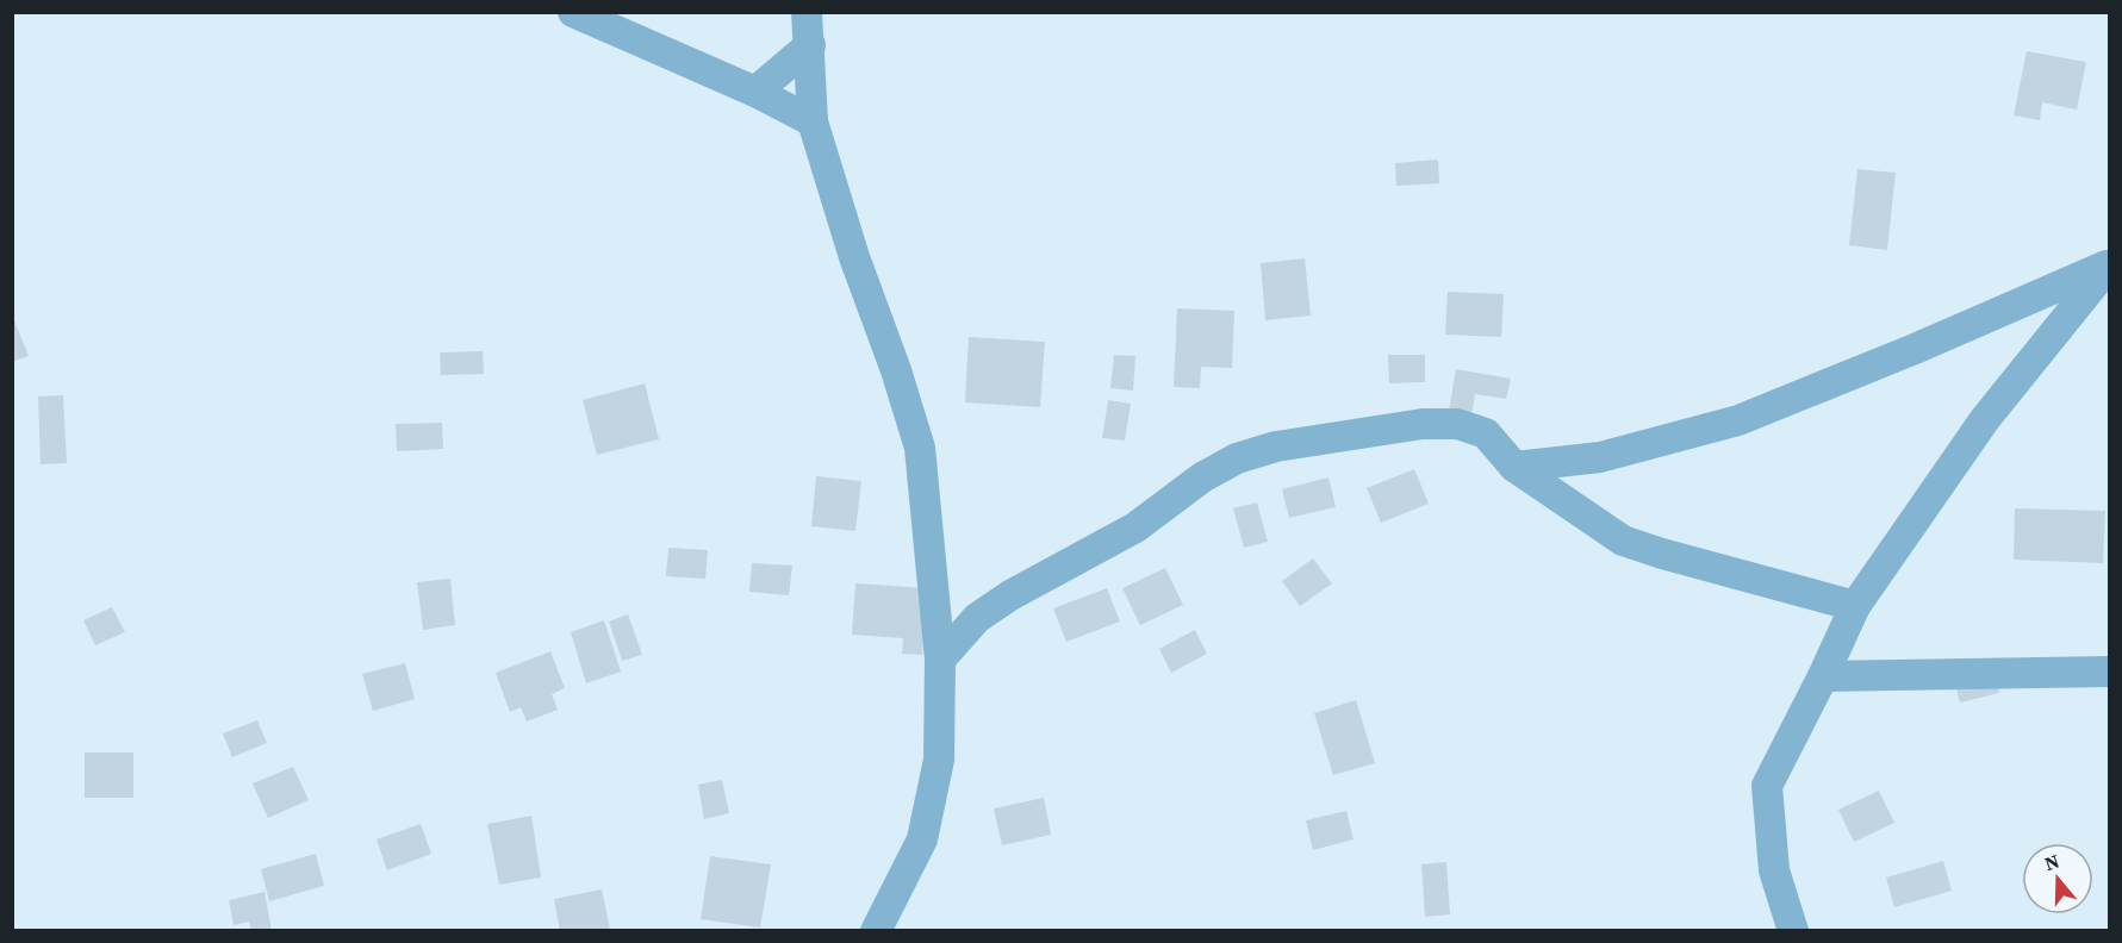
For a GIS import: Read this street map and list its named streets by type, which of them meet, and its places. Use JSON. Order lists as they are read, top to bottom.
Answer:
{
  "north": "top"
}
